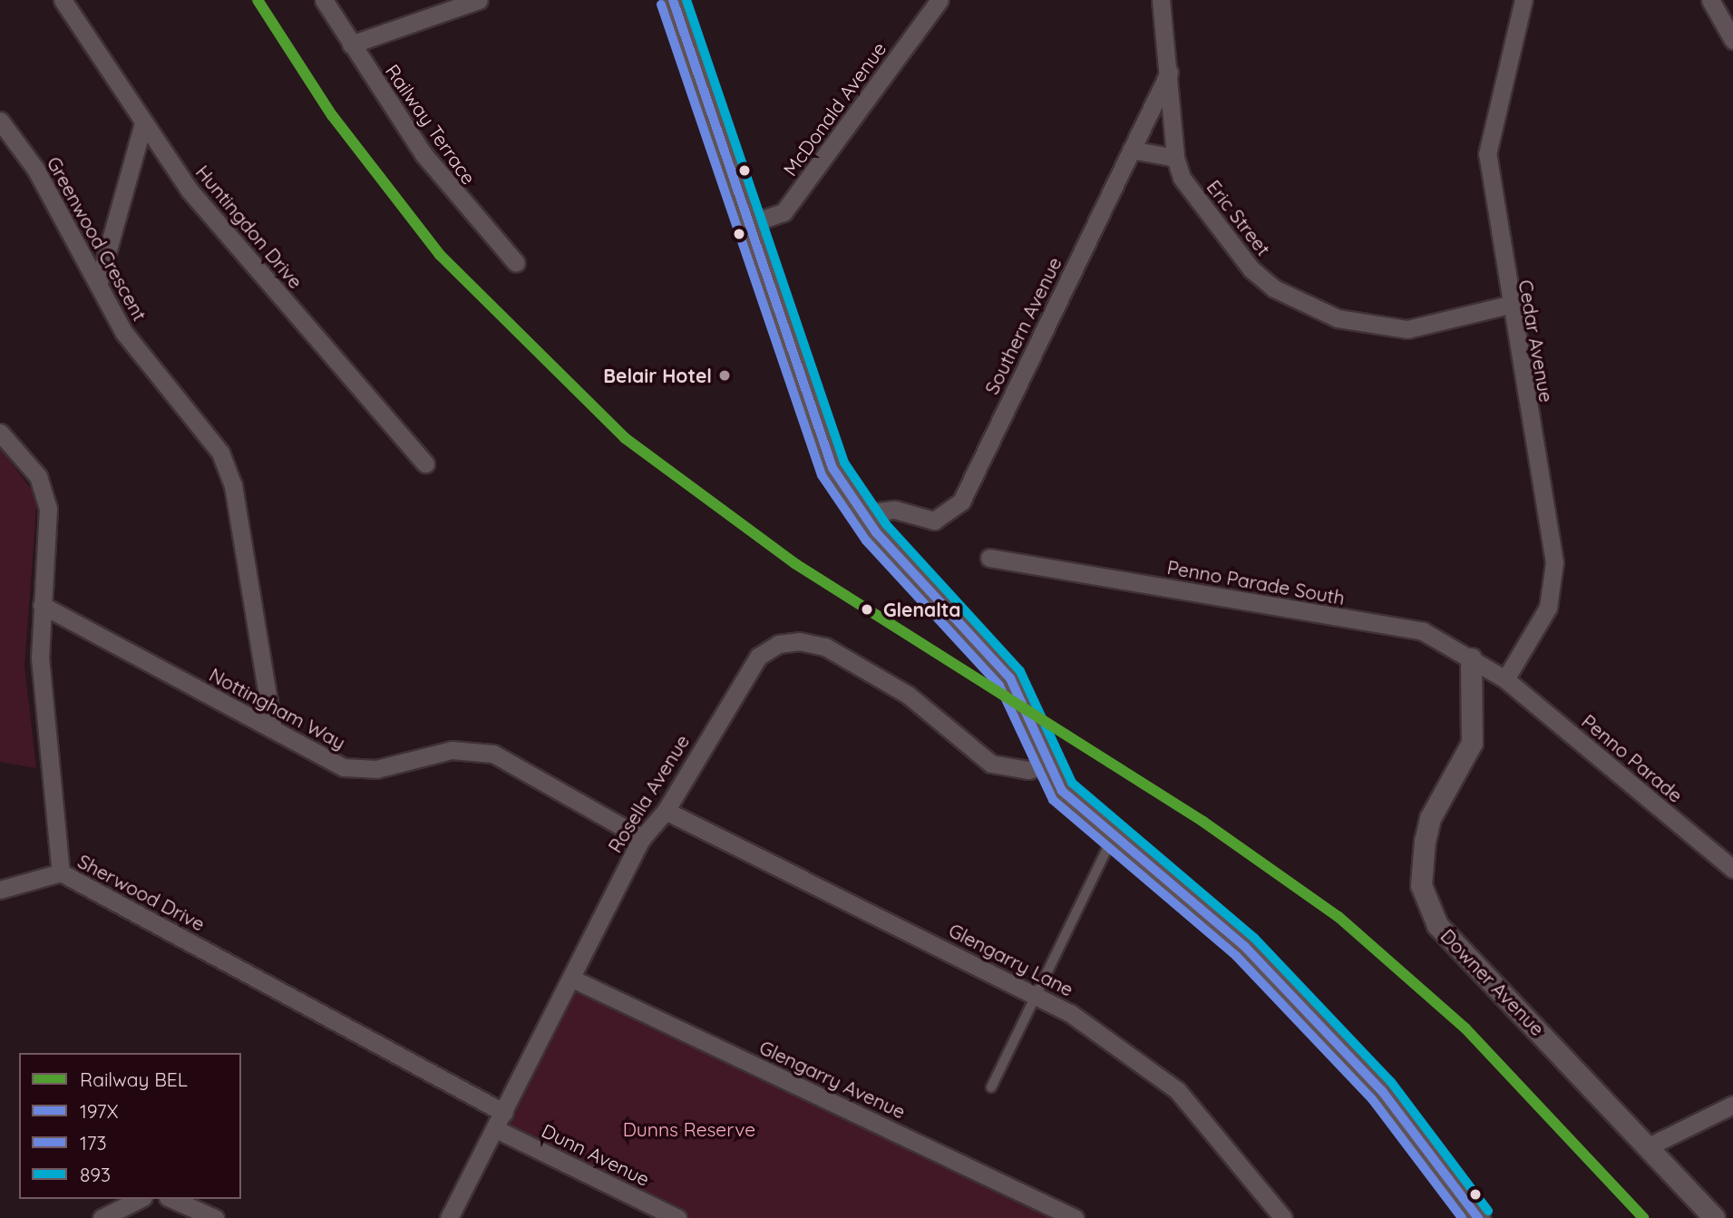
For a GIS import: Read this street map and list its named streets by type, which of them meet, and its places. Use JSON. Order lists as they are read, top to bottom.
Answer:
{
  "streets": {
    "street": [
      "McDonald Avenue",
      "Railway Terrace",
      "Eric Street",
      "Huntingdon Drive",
      "Greenwood Crescent",
      "Southern Avenue",
      "Cedar Avenue",
      "Penno Parade South",
      "Nottingham Way",
      "Penno Parade",
      "Rosella Avenue",
      "Sherwood Drive",
      "Glengarry Lane",
      "Downer Avenue",
      "Glengarry Avenue",
      "Dunn Avenue"
    ]
  },
  "crossings": [
    ["Eric Street", "Cedar Avenue"],
    ["Greenwood Crescent", "Nottingham Way"],
    ["Cedar Avenue", "Penno Parade South"],
    ["Cedar Avenue", "Penno Parade"],
    ["Penno Parade South", "Penno Parade"],
    ["Penno Parade South", "Downer Avenue"],
    ["Nottingham Way", "Rosella Avenue"],
    ["Nottingham Way", "Sherwood Drive"],
    ["Rosella Avenue", "Sherwood Drive"],
    ["Rosella Avenue", "Glengarry Lane"],
    ["Rosella Avenue", "Glengarry Avenue"],
    ["Rosella Avenue", "Dunn Avenue"]
  ],
  "parks": ["Dunns Reserve"],
  "places": ["Belair Hotel", "Glenalta"],
  "lines": [
    "rail line BEL",
    "transit line 197X",
    "transit line 893",
    "transit line 173"
  ],
  "legend": [
    "Railway BEL",
    "197X",
    "173",
    "893"
  ]
}
